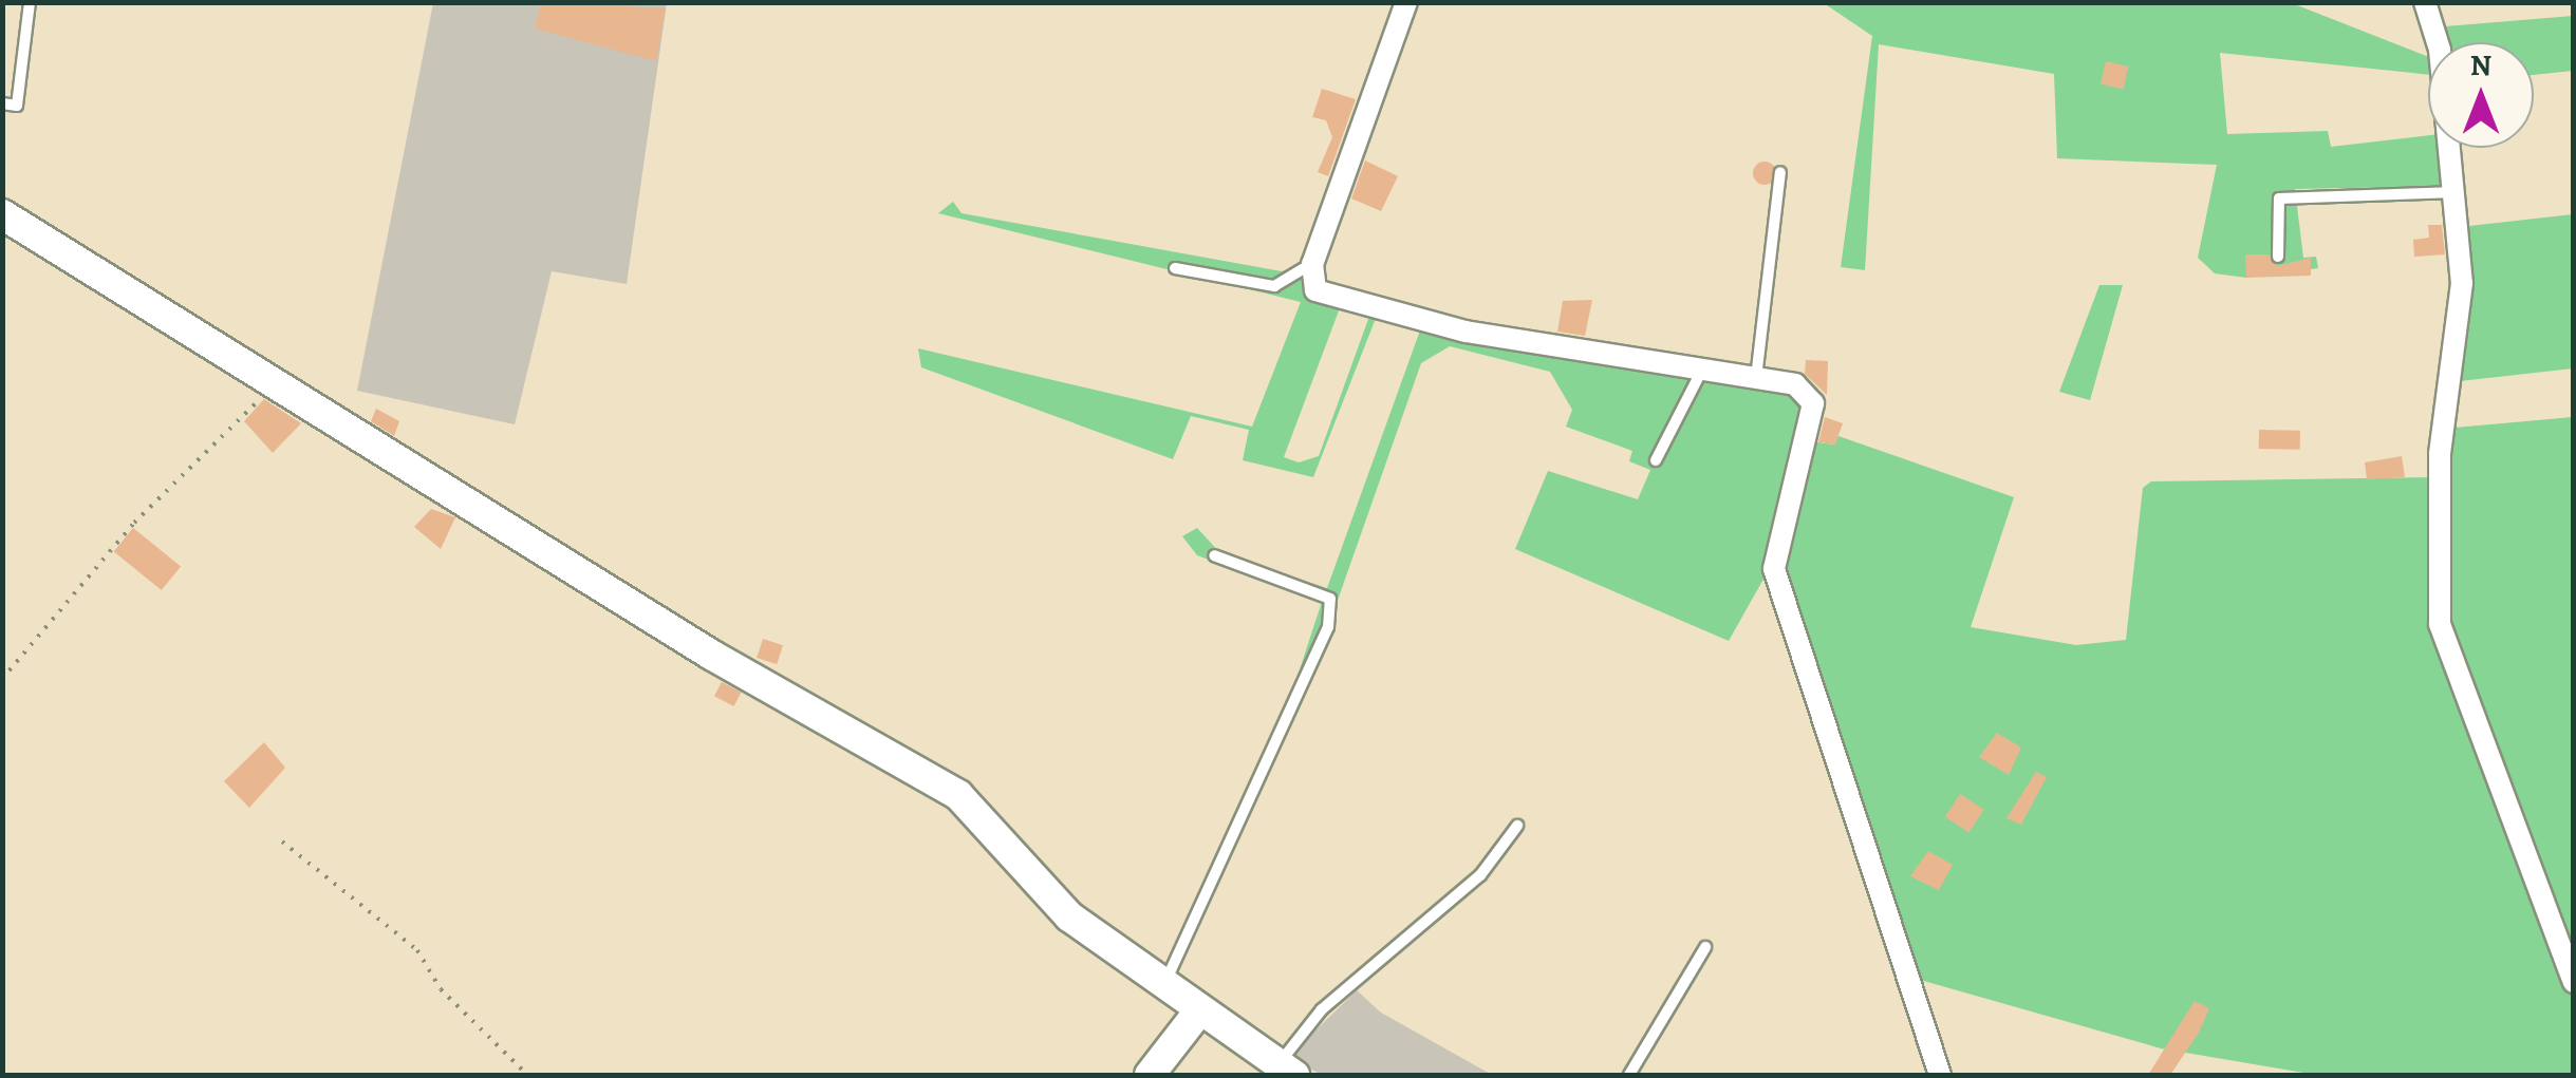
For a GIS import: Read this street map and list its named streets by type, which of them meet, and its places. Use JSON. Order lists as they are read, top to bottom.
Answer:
{
  "north": "top"
}
